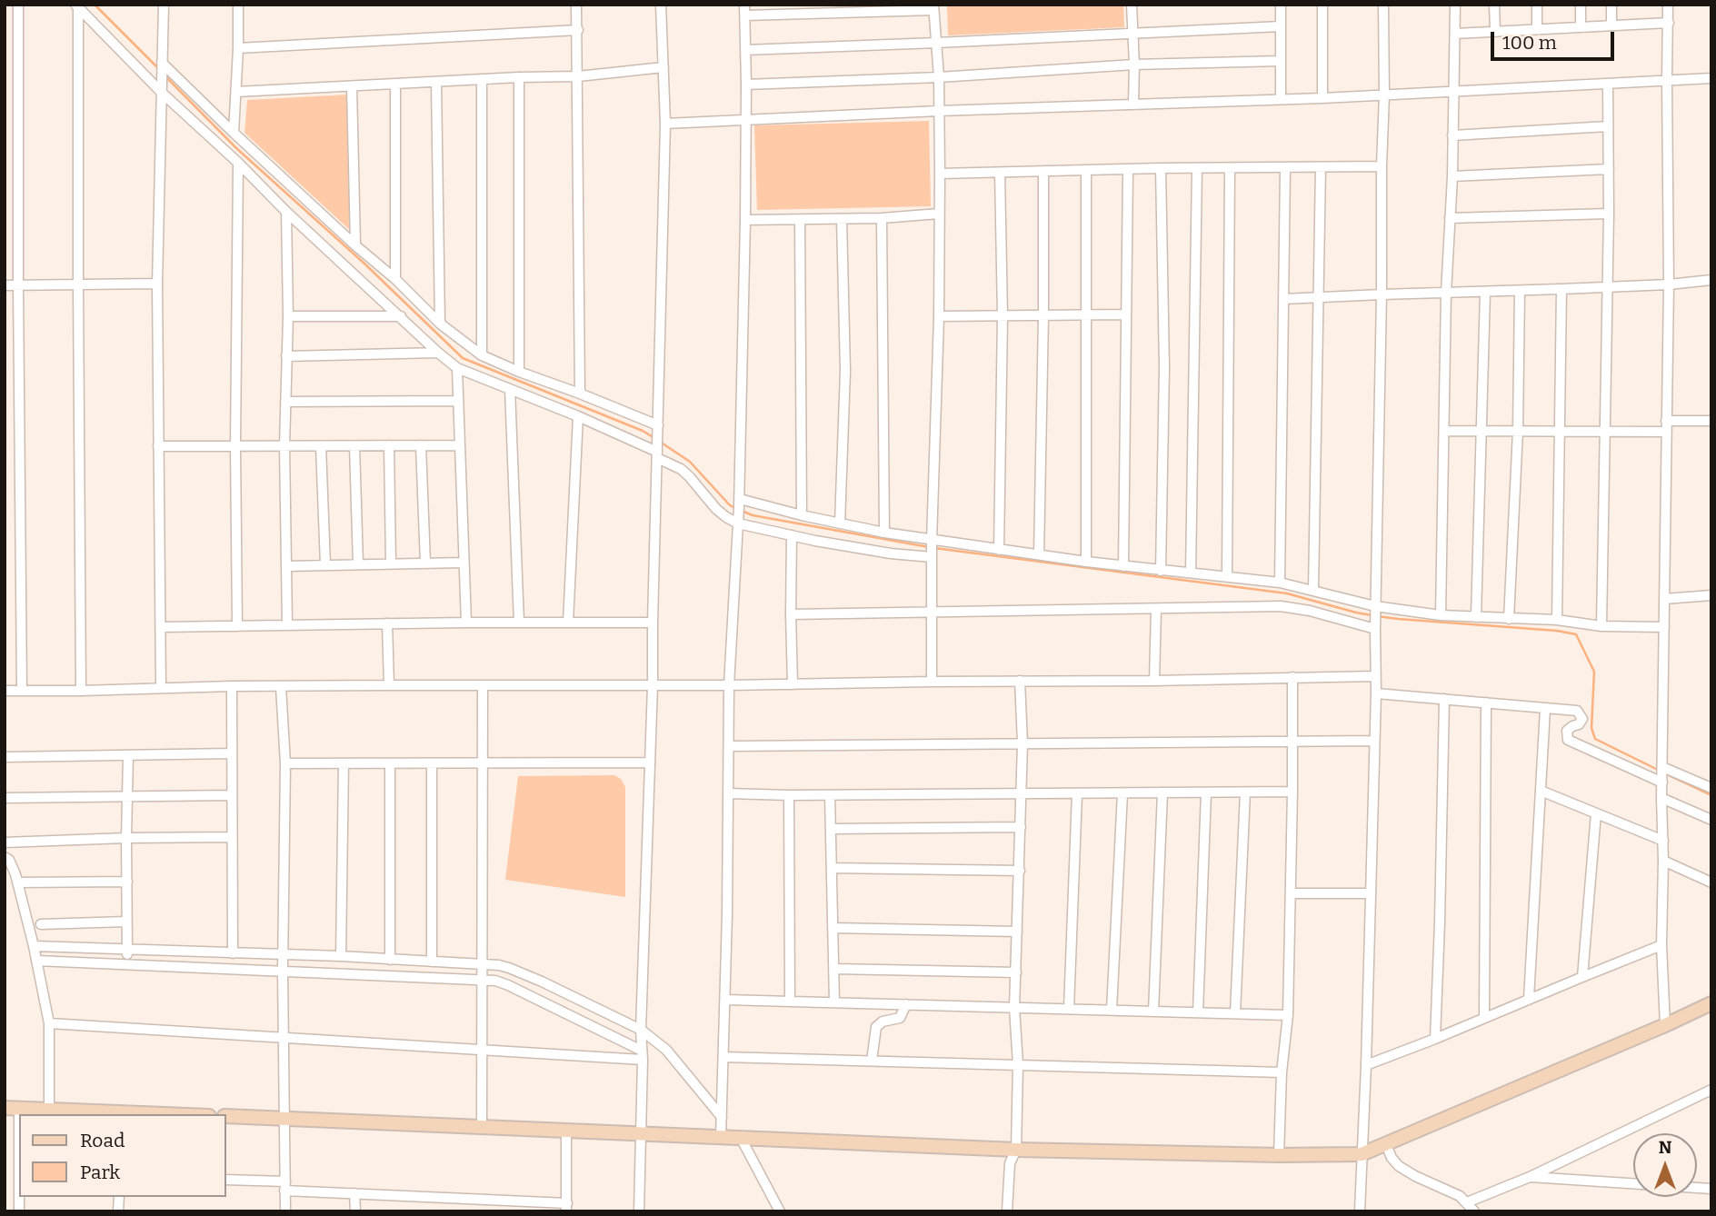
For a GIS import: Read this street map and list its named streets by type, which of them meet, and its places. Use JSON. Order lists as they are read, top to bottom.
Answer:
{
  "legend": ["Road", "Park"],
  "scale_bar": "100 m",
  "north": "top"
}
